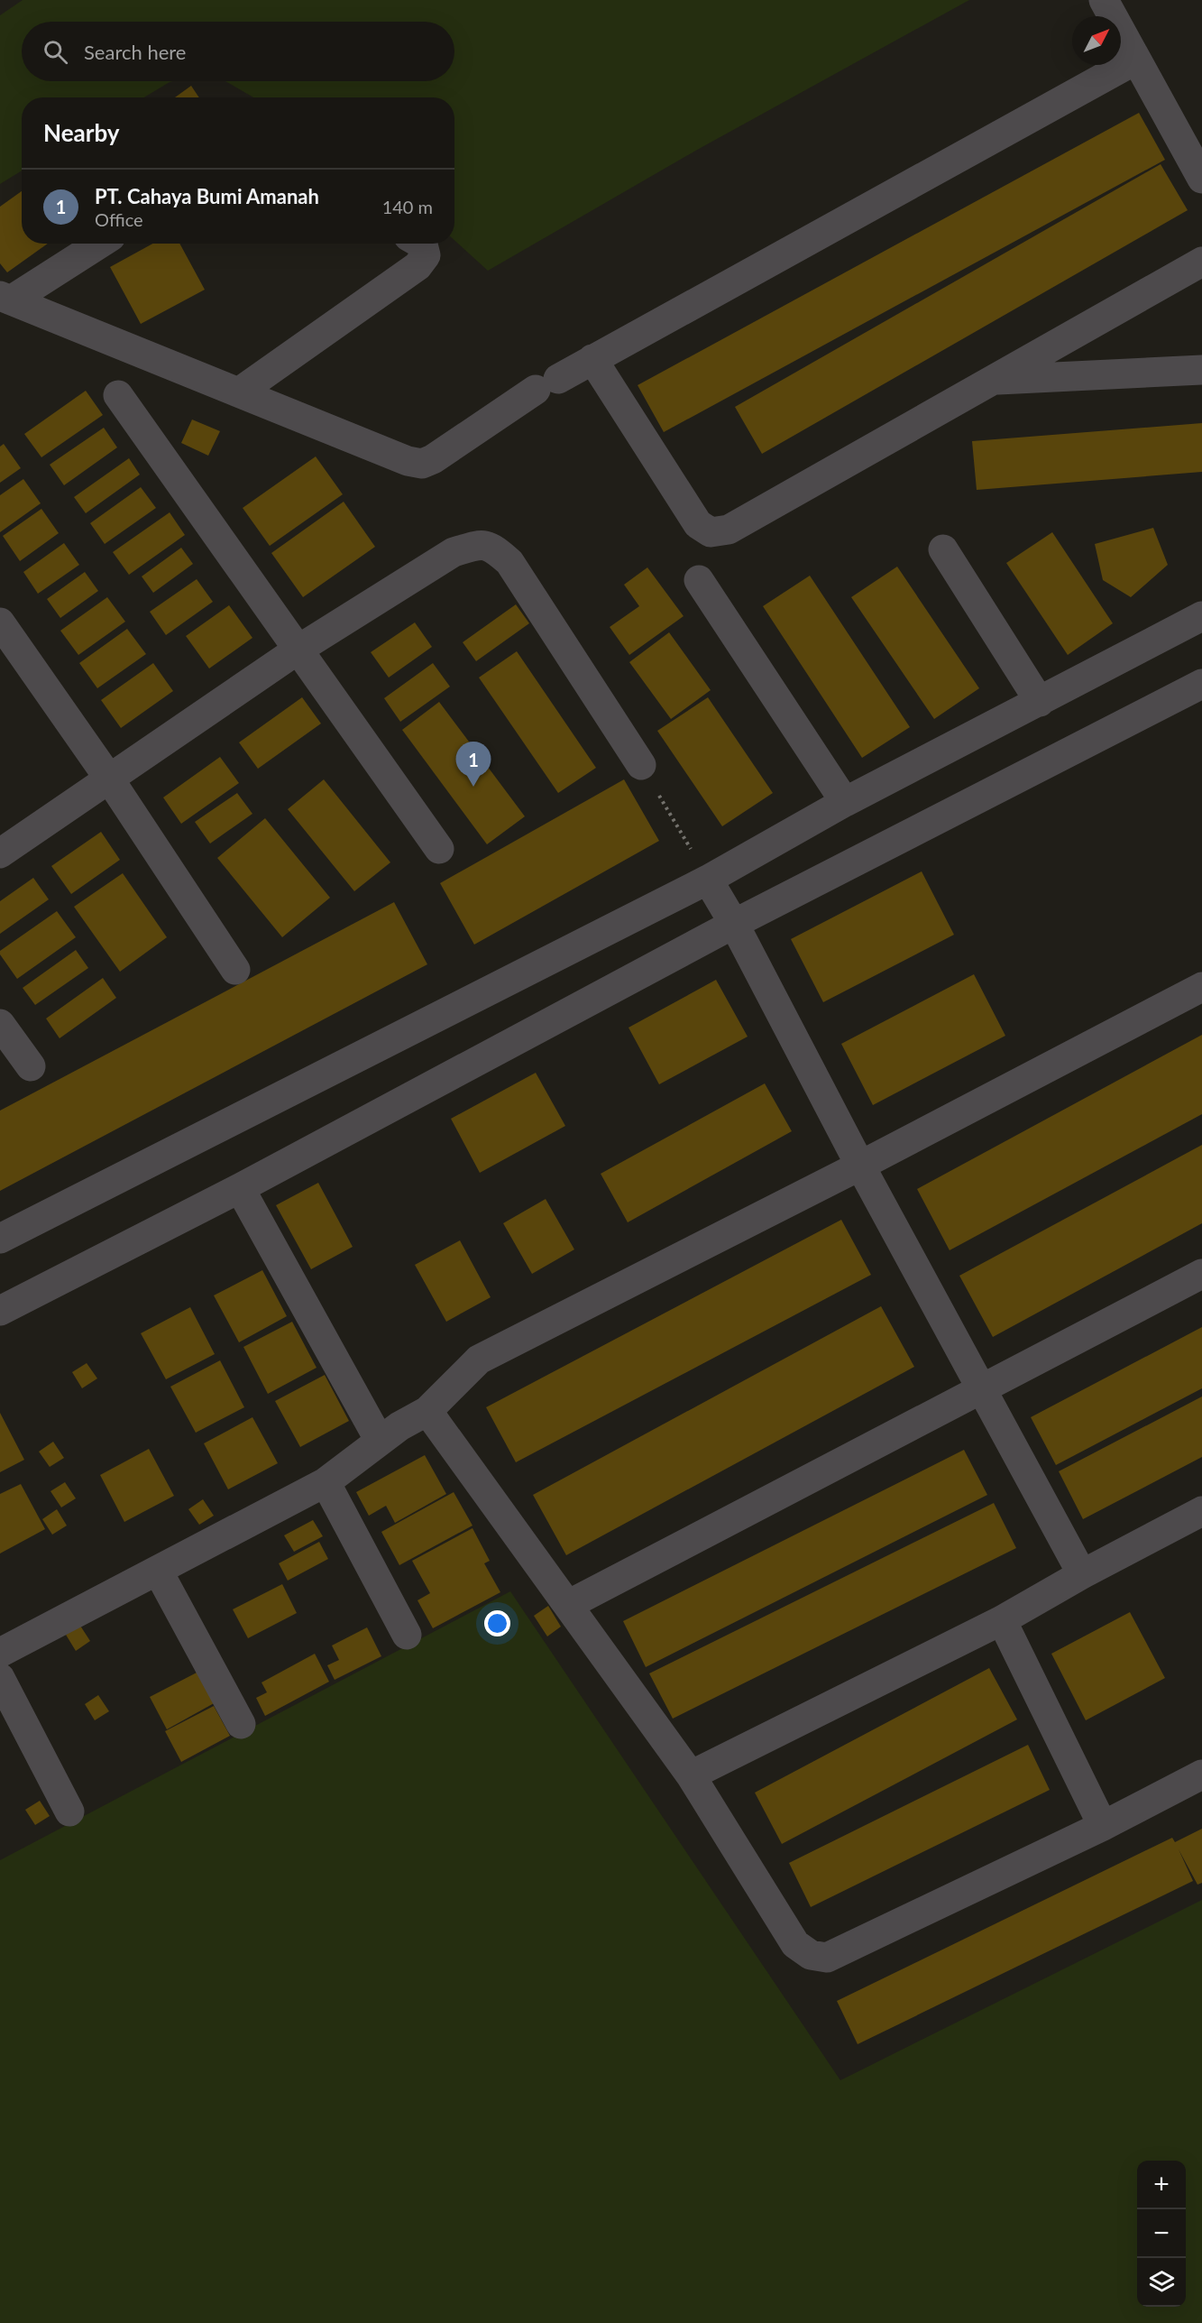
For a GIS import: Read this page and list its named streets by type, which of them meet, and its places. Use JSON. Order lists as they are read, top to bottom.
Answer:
{
  "north": "top right",
  "page": {
    "search": "Search here",
    "heading": "Nearby",
    "list": [
      {
        "mark": "1",
        "name": "PT. Cahaya Bumi Amanah",
        "note": "Office",
        "value": "140 m"
      }
    ],
    "pins": "1",
    "map_buttons": ["+", "−"]
  }
}
